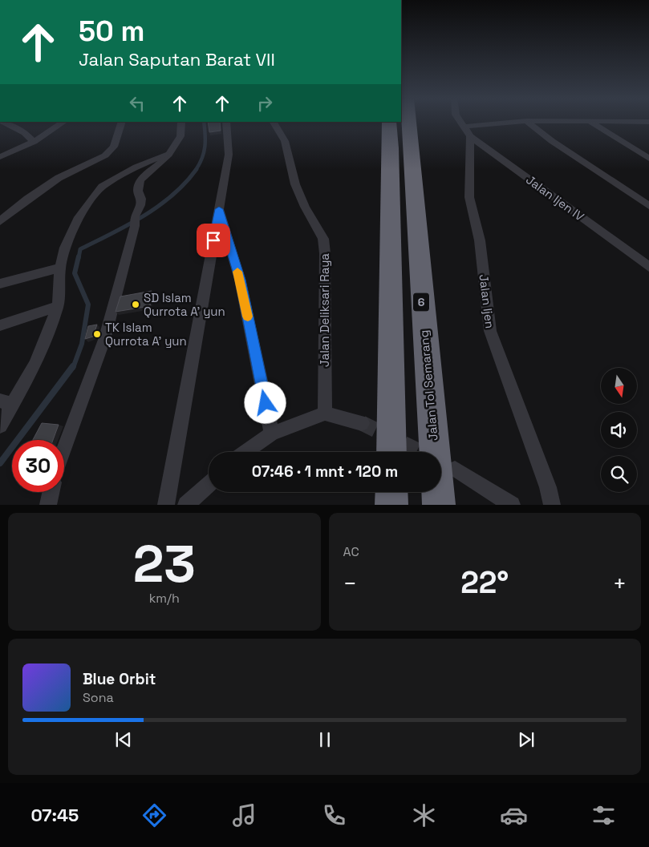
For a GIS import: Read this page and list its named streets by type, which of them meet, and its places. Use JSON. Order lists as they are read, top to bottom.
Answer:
{
  "streets": {
    "highway": ["6", "Jalan Tol Semarang"],
    "street": ["Jalan Ijen IV", "Jalan Ijen", "Jalan Deliksari Raya"]
  },
  "crossings": [
    ["Jalan Ijen IV", "Jalan Ijen"]
  ],
  "places": ["SD Islam Qurrota A' yun", "TK Islam Qurrota A' yun"],
  "north": "bottom",
  "page": {
    "turn": ["50 m", "Jalan Saputan Barat VII"],
    "limit": "30",
    "trip": "07:46 · 1 mnt · 120 m",
    "tile": [
      ["23", "km/h"],
      "AC"
    ],
    "heat": ["−", "22°", "+"],
    "song": ["Blue Orbit", "Sona"],
    "tabs": "07:45"
  }
}
